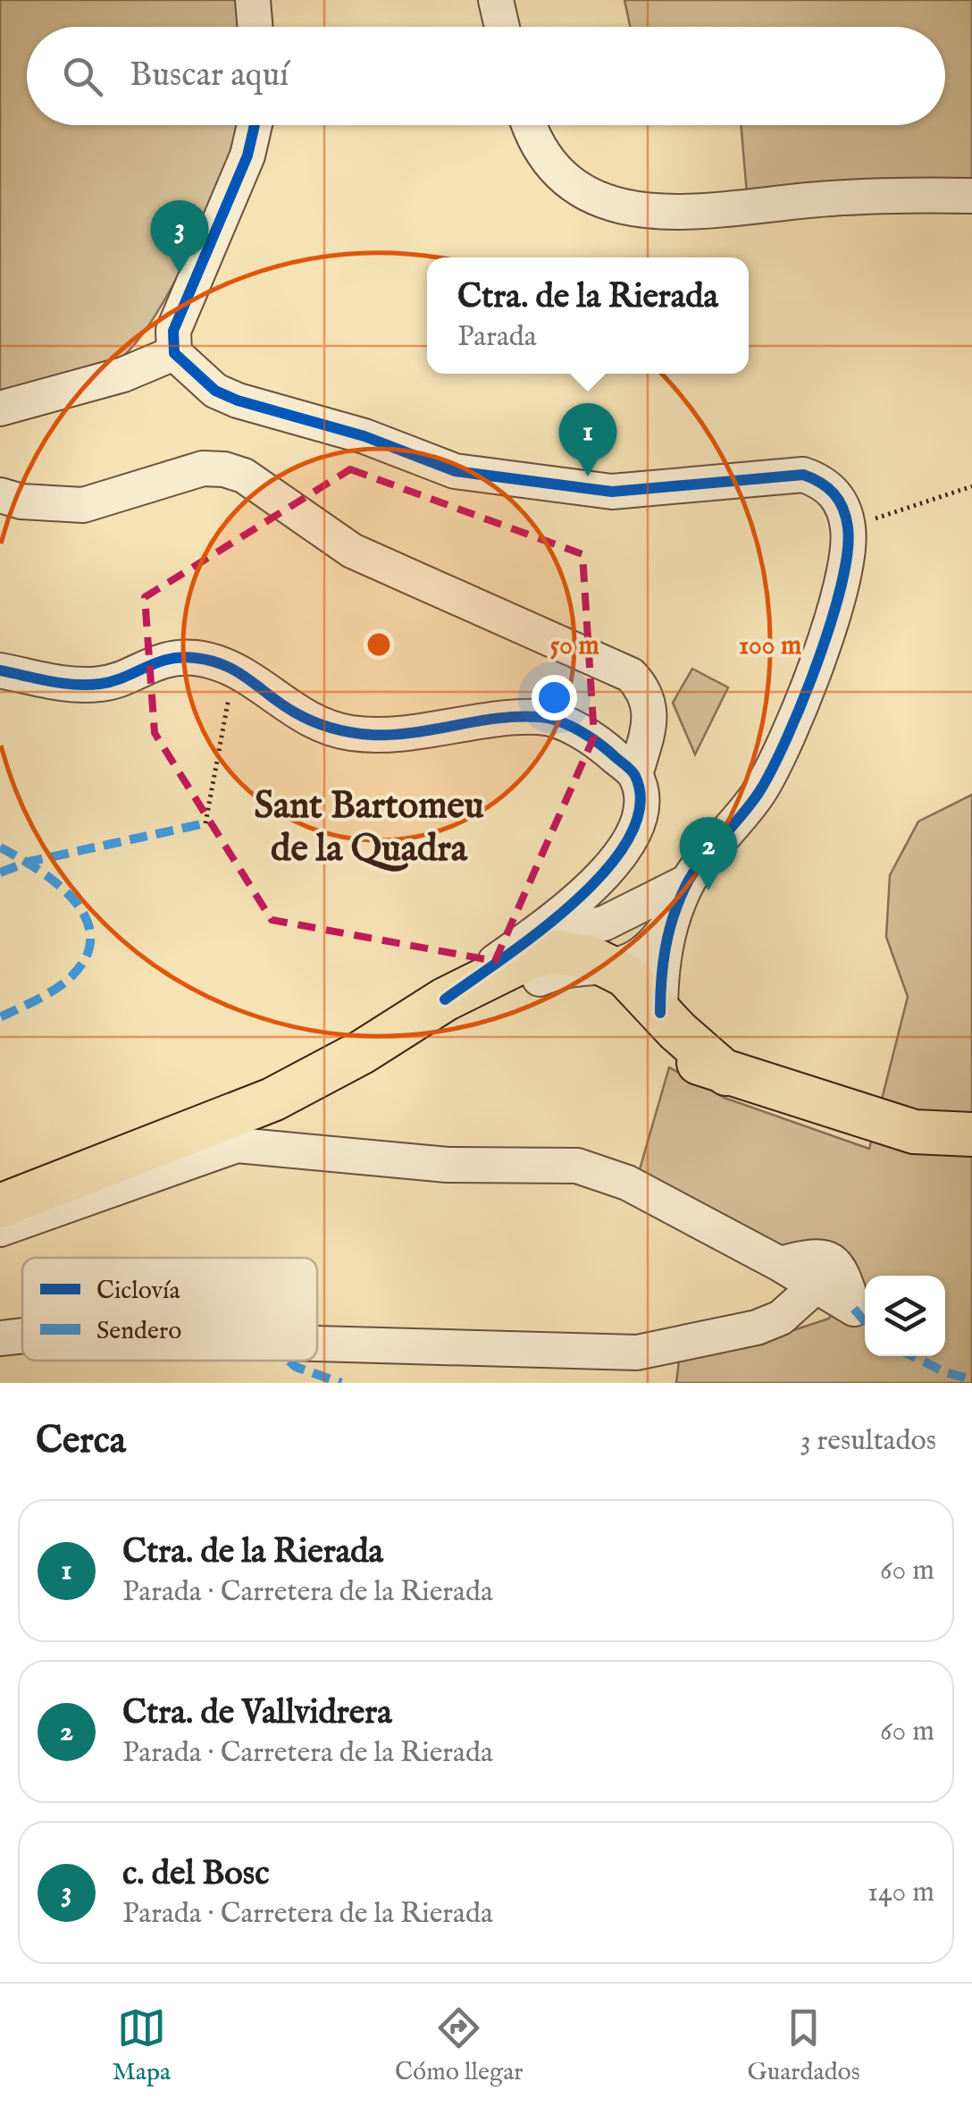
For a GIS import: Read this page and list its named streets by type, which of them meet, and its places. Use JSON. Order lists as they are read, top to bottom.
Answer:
{
  "districts": ["Sant Bartomeu de la Quadra"],
  "legend": ["Ciclovía", "Sendero"],
  "page": {
    "search": "Buscar aquí",
    "pins": ["3", "1", "2"],
    "popup": ["Ctra. de la Rierada", "Parada"],
    "heading": ["Cerca", "3 resultados"],
    "list": [
      {
        "mark": "1",
        "name": "Ctra. de la Rierada",
        "note": "Parada · Carretera de la Rierada",
        "value": "60 m"
      },
      {
        "mark": "2",
        "name": "Ctra. de Vallvidrera",
        "note": "Parada · Carretera de la Rierada",
        "value": "60 m"
      },
      {
        "mark": "3",
        "name": "c. del Bosc",
        "note": "Parada · Carretera de la Rierada",
        "value": "140 m"
      }
    ],
    "nav": ["Mapa", "Cómo llegar", "Guardados"]
  },
  "rings": ["50 m", "100 m"]
}
